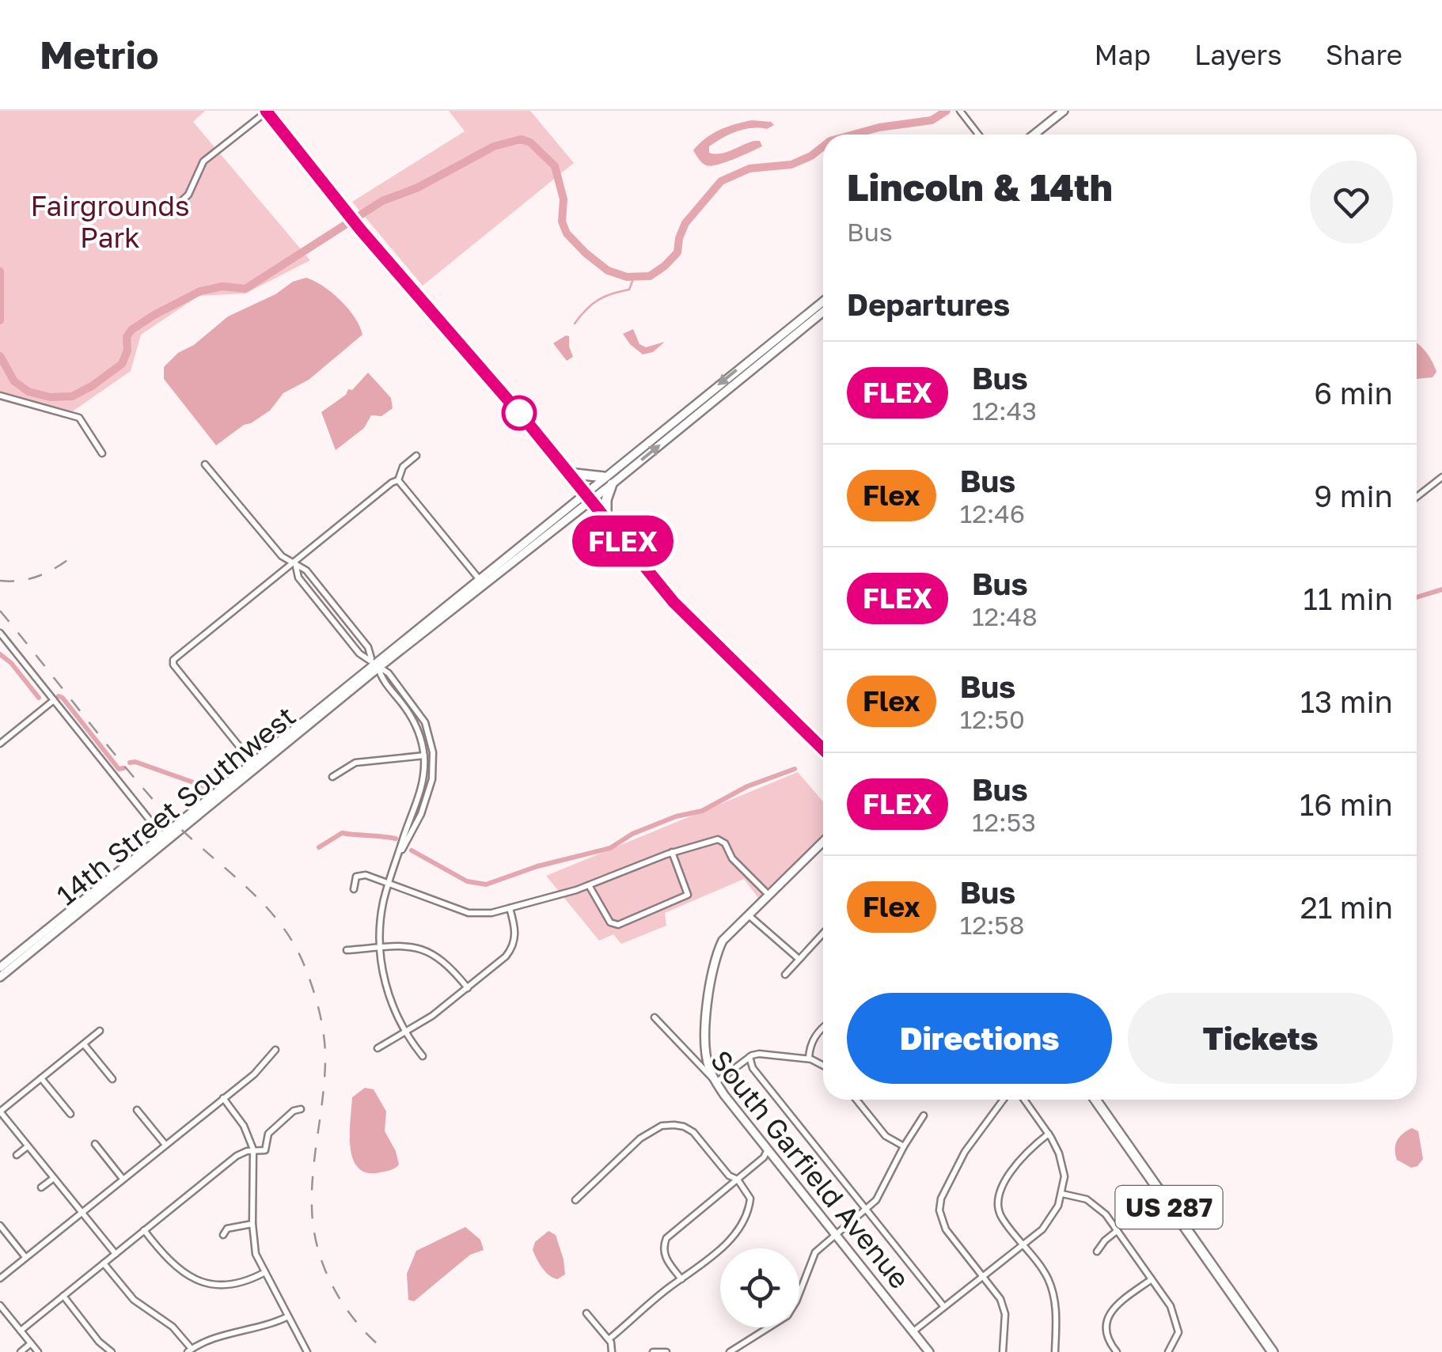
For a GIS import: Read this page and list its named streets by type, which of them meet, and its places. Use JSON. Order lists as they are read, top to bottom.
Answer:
{
  "streets": {
    "highway": ["US 287"],
    "main road": ["14th Street Southwest", "South Garfield Avenue"]
  },
  "parks": ["Fairgrounds Park"],
  "lines": ["bus line FLEX"],
  "page": {
    "header": "Metrio",
    "nav": ["Map", "Layers", "Share"],
    "on_map": "FLEX",
    "heading": [
      ["Lincoln & 14th", "Bus"],
      "Departures"
    ],
    "list": [
      {
        "mark": "FLEX",
        "name": "Bus",
        "note": "12:43",
        "value": "6 min"
      },
      {
        "mark": "Flex",
        "name": "Bus",
        "note": "12:46",
        "value": "9 min"
      },
      {
        "mark": "FLEX",
        "name": "Bus",
        "note": "12:48",
        "value": "11 min"
      },
      {
        "mark": "Flex",
        "name": "Bus",
        "note": "12:50",
        "value": "13 min"
      },
      {
        "mark": "FLEX",
        "name": "Bus",
        "note": "12:53",
        "value": "16 min"
      },
      {
        "mark": "Flex",
        "name": "Bus",
        "note": "12:58",
        "value": "21 min"
      }
    ],
    "buttons": ["Directions", "Tickets"]
  }
}
